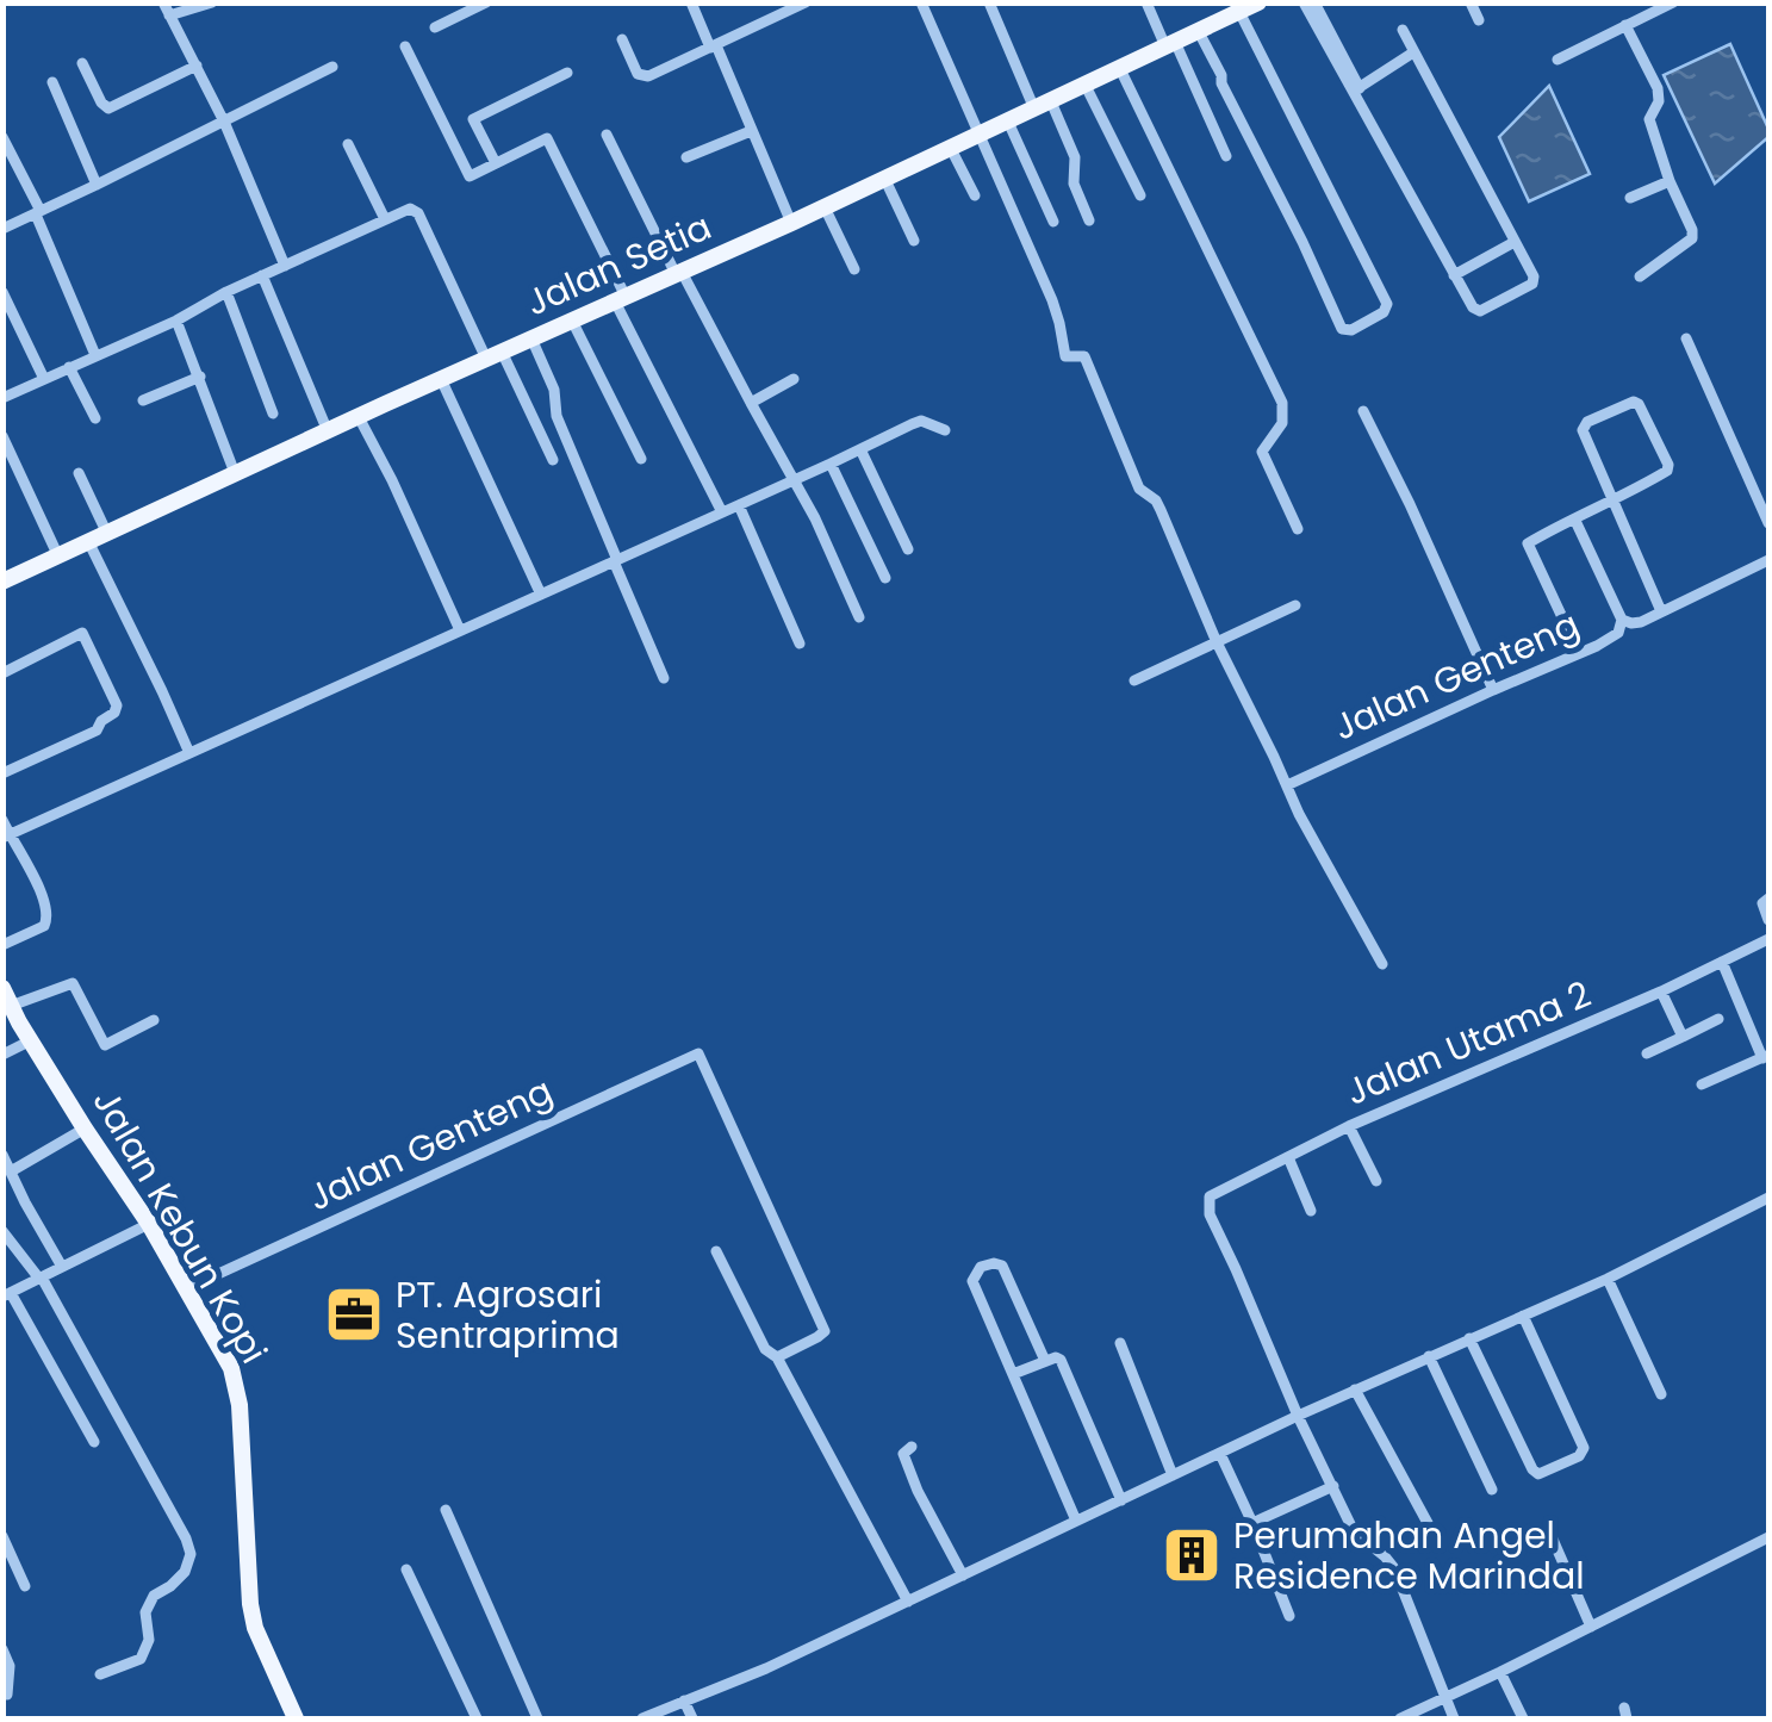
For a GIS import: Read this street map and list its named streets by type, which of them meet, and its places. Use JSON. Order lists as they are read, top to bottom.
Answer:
{
  "streets": {
    "main road": ["Jalan Setia", "Jalan Kebun Kopi"],
    "street": ["Jalan Genteng", "Jalan Utama 2"]
  },
  "crossings": [
    ["Jalan Genteng", "Jalan Kebun Kopi"]
  ],
  "places": {
    "office": ["PT. Agrosari Sentraprima"],
    "building": ["Perumahan Angel Residence Marindal"]
  }
}
